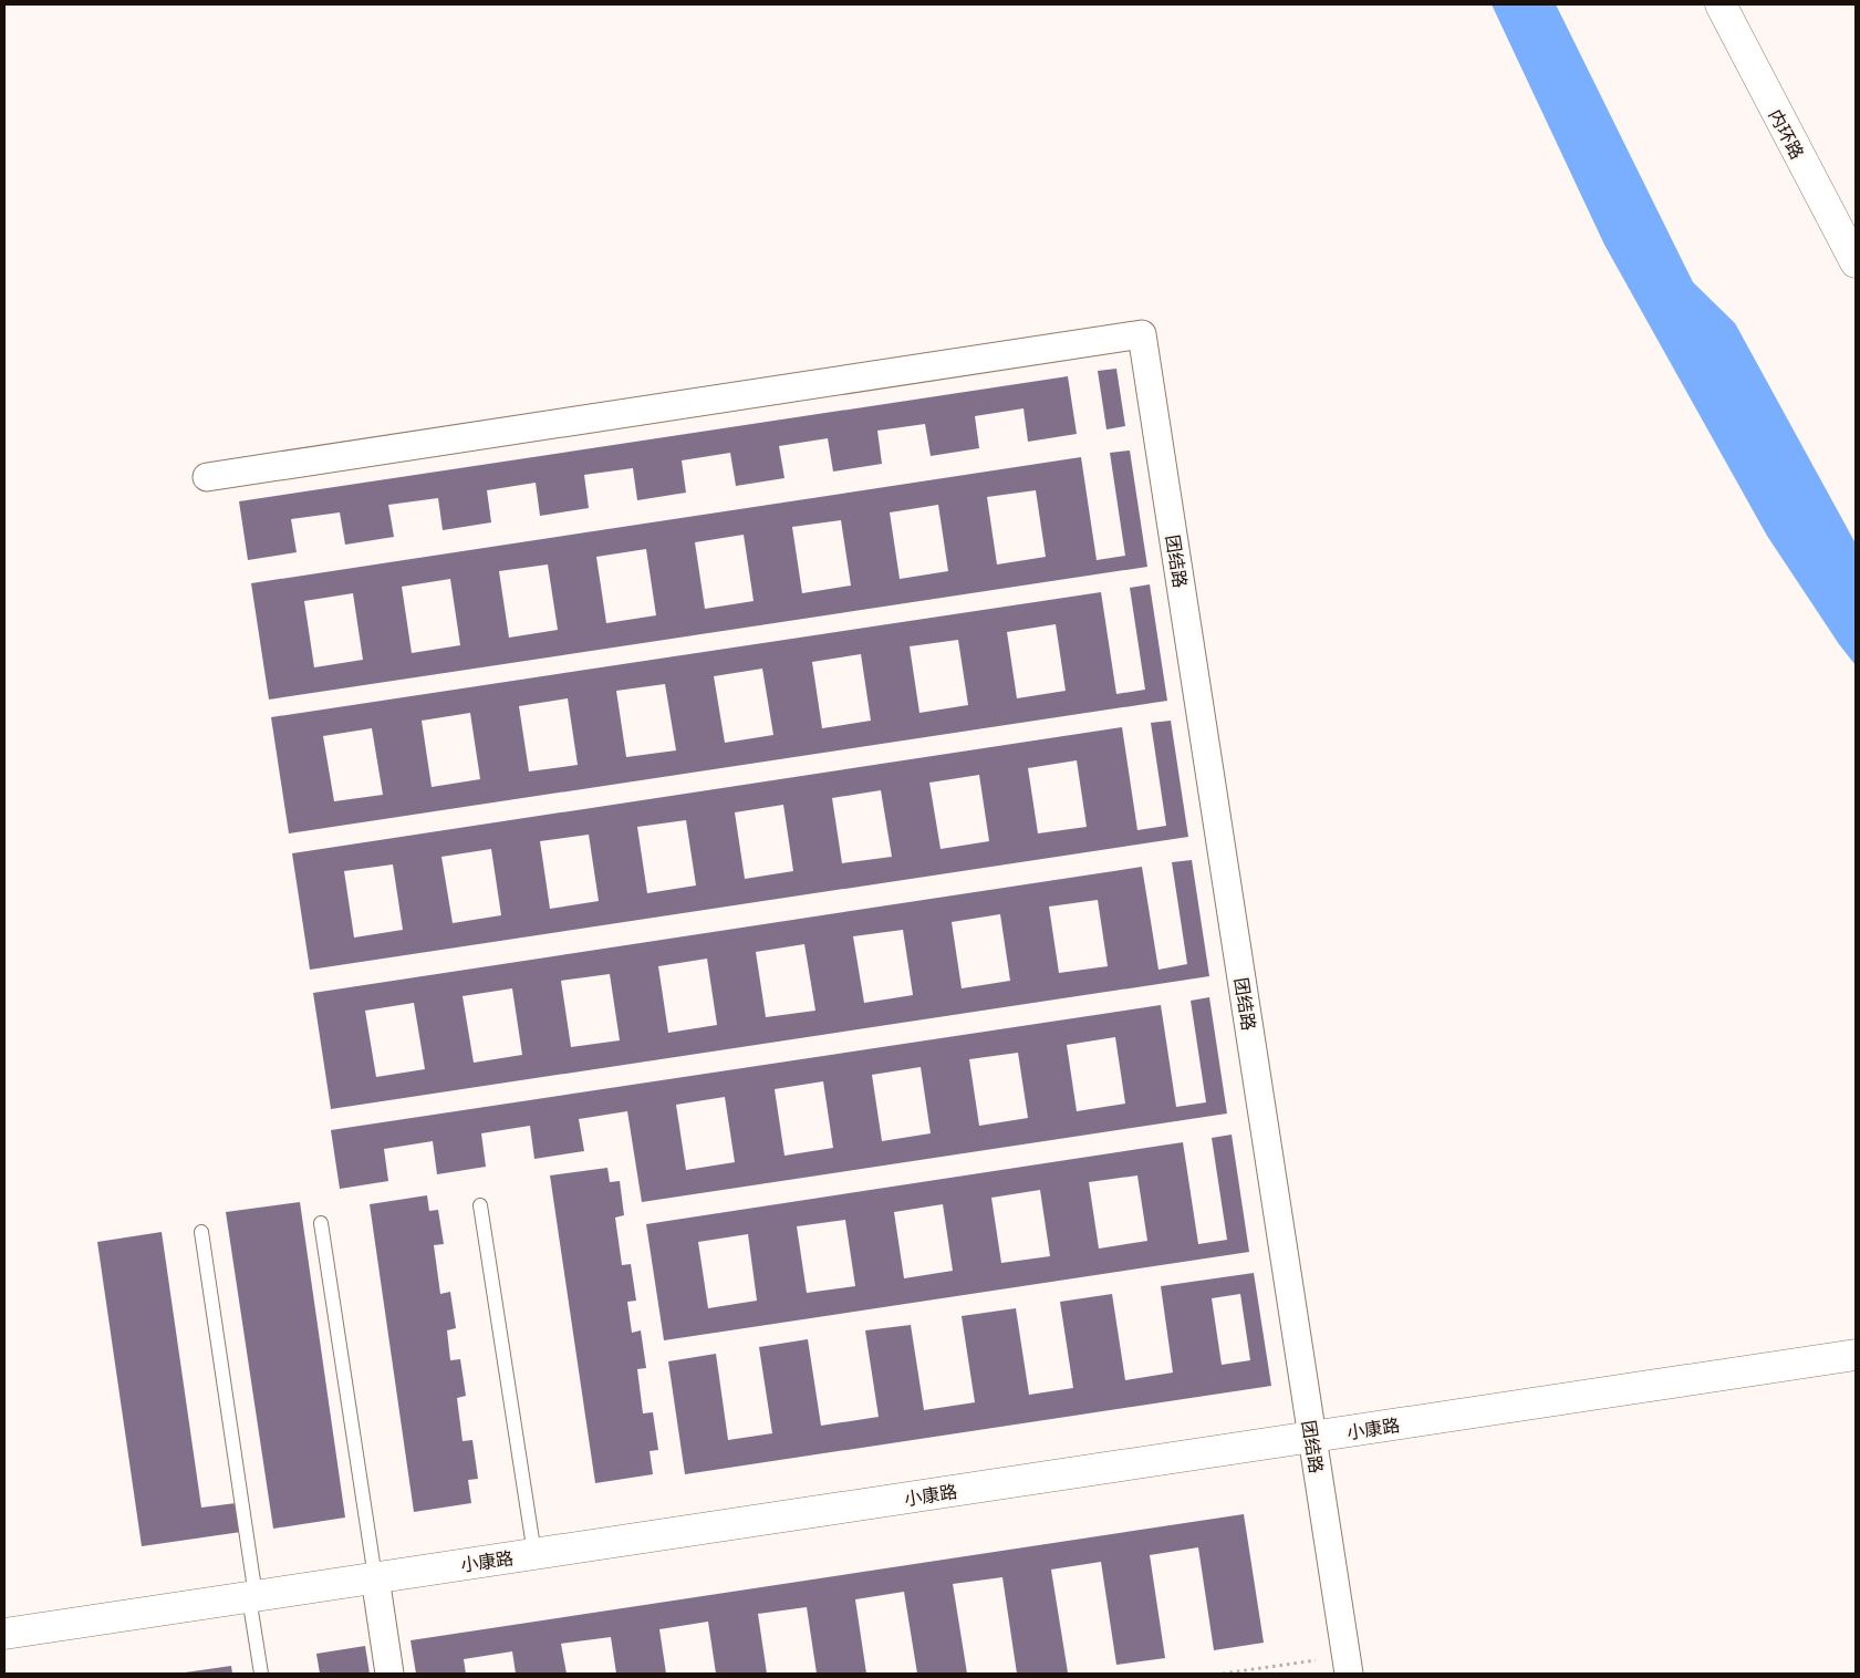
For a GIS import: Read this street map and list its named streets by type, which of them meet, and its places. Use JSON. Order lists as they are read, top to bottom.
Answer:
{
  "streets": {
    "street": ["内环路", "团结路", "小康路"]
  },
  "crossings": [
    ["团结路", "小康路"]
  ]
}
